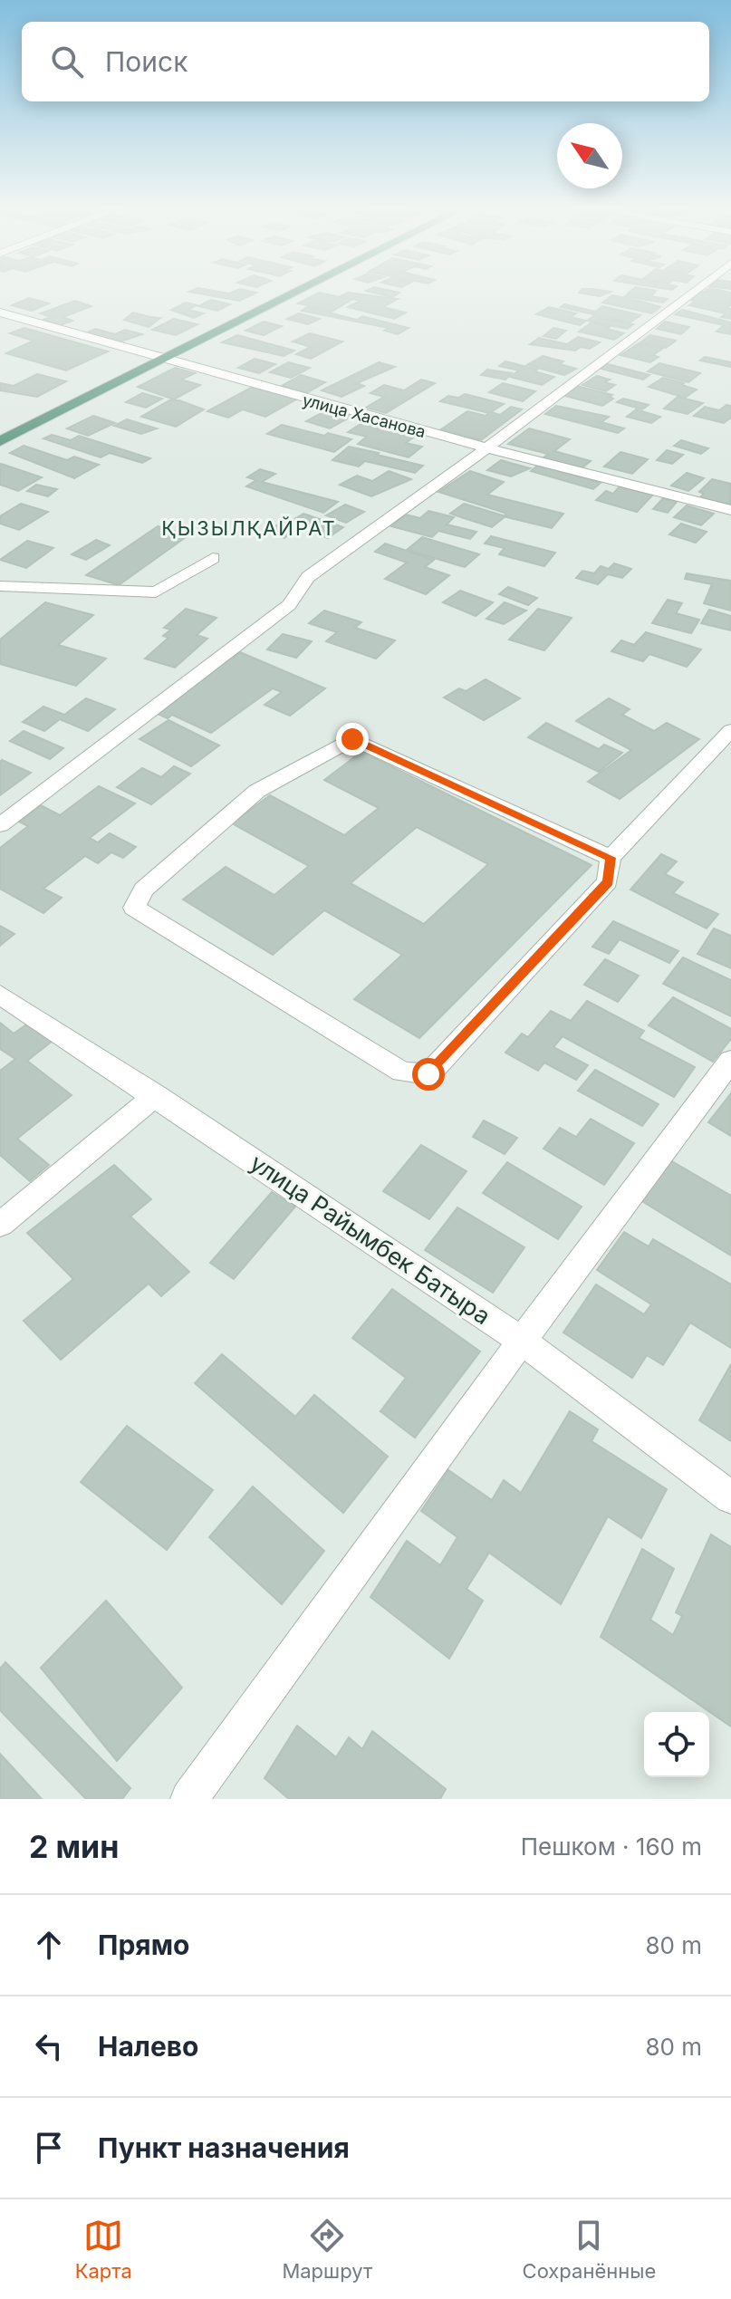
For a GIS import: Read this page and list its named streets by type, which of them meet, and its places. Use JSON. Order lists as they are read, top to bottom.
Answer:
{
  "streets": {
    "street": ["улица Хасанова", "улица Райымбек Батыра"]
  },
  "districts": ["ҚЫЗЫЛҚАЙРАТ"],
  "north": "top left",
  "page": {
    "search": "Поиск",
    "heading": ["2 мин", "Пешком · 160 m"],
    "list": [
      ["Прямо", "80 m"],
      ["Налево", "80 m"],
      "Пункт назначения"
    ],
    "nav": ["Карта", "Маршрут", "Сохранённые"]
  }
}
